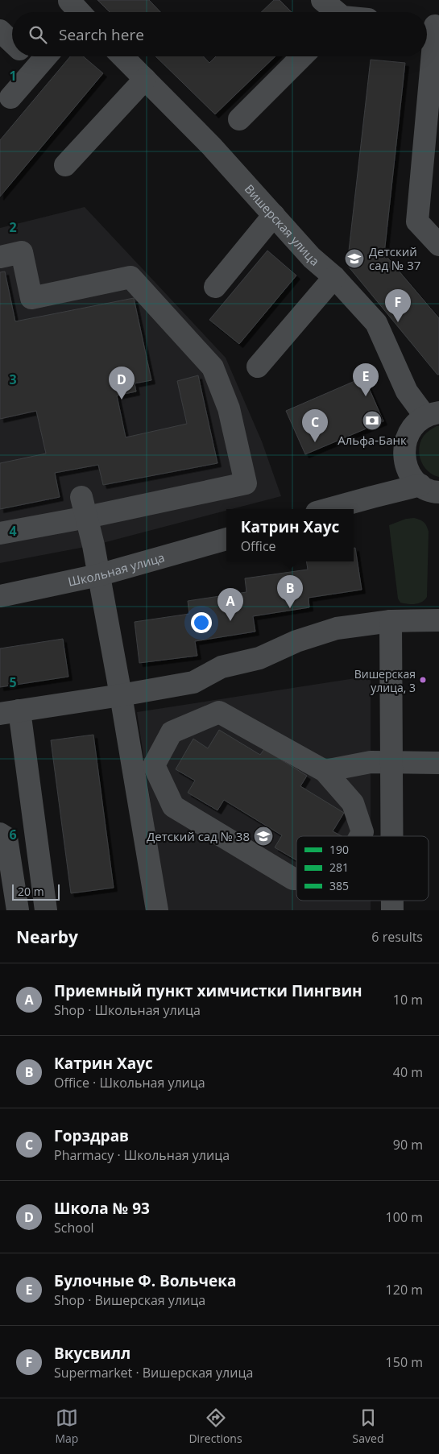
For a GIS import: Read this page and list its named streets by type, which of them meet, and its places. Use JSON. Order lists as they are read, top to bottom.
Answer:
{
  "streets": {
    "street": ["Вишерская улица", "Школьная улица"]
  },
  "places": {
    "school or university": ["Детский сад № 37", "Детский сад № 38"],
    "bank": ["Альфа-Банк"],
    "other": ["Вишерская улица, 3"]
  },
  "legend": ["190", "281", "385"],
  "scale_bar": "20 m",
  "page": {
    "search": "Search here",
    "pins": [
      "F",
      "E",
      "D",
      "C",
      "B",
      "A"
    ],
    "popup": ["Катрин Хаус", "Office"],
    "scale": "20 m",
    "heading": ["Nearby", "6 results"],
    "list": [
      {
        "mark": "A",
        "name": "Приемный пункт химчистки Пингвин",
        "note": "Shop · Школьная улица",
        "value": "10 m"
      },
      {
        "mark": "B",
        "name": "Катрин Хаус",
        "note": "Office · Школьная улица",
        "value": "40 m"
      },
      {
        "mark": "C",
        "name": "Горздрав",
        "note": "Pharmacy · Школьная улица",
        "value": "90 m"
      },
      {
        "mark": "D",
        "name": "Школа № 93",
        "note": "School",
        "value": "100 m"
      },
      {
        "mark": "E",
        "name": "Булочные Ф. Вольчека",
        "note": "Shop · Вишерская улица",
        "value": "120 m"
      },
      {
        "mark": "F",
        "name": "Вкусвилл",
        "note": "Supermarket · Вишерская улица",
        "value": "150 m"
      }
    ],
    "nav": ["Map", "Directions", "Saved"]
  },
  "grid": {
    "rows": [
      "1",
      "2",
      "3",
      "4",
      "5",
      "6"
    ]
  }
}
